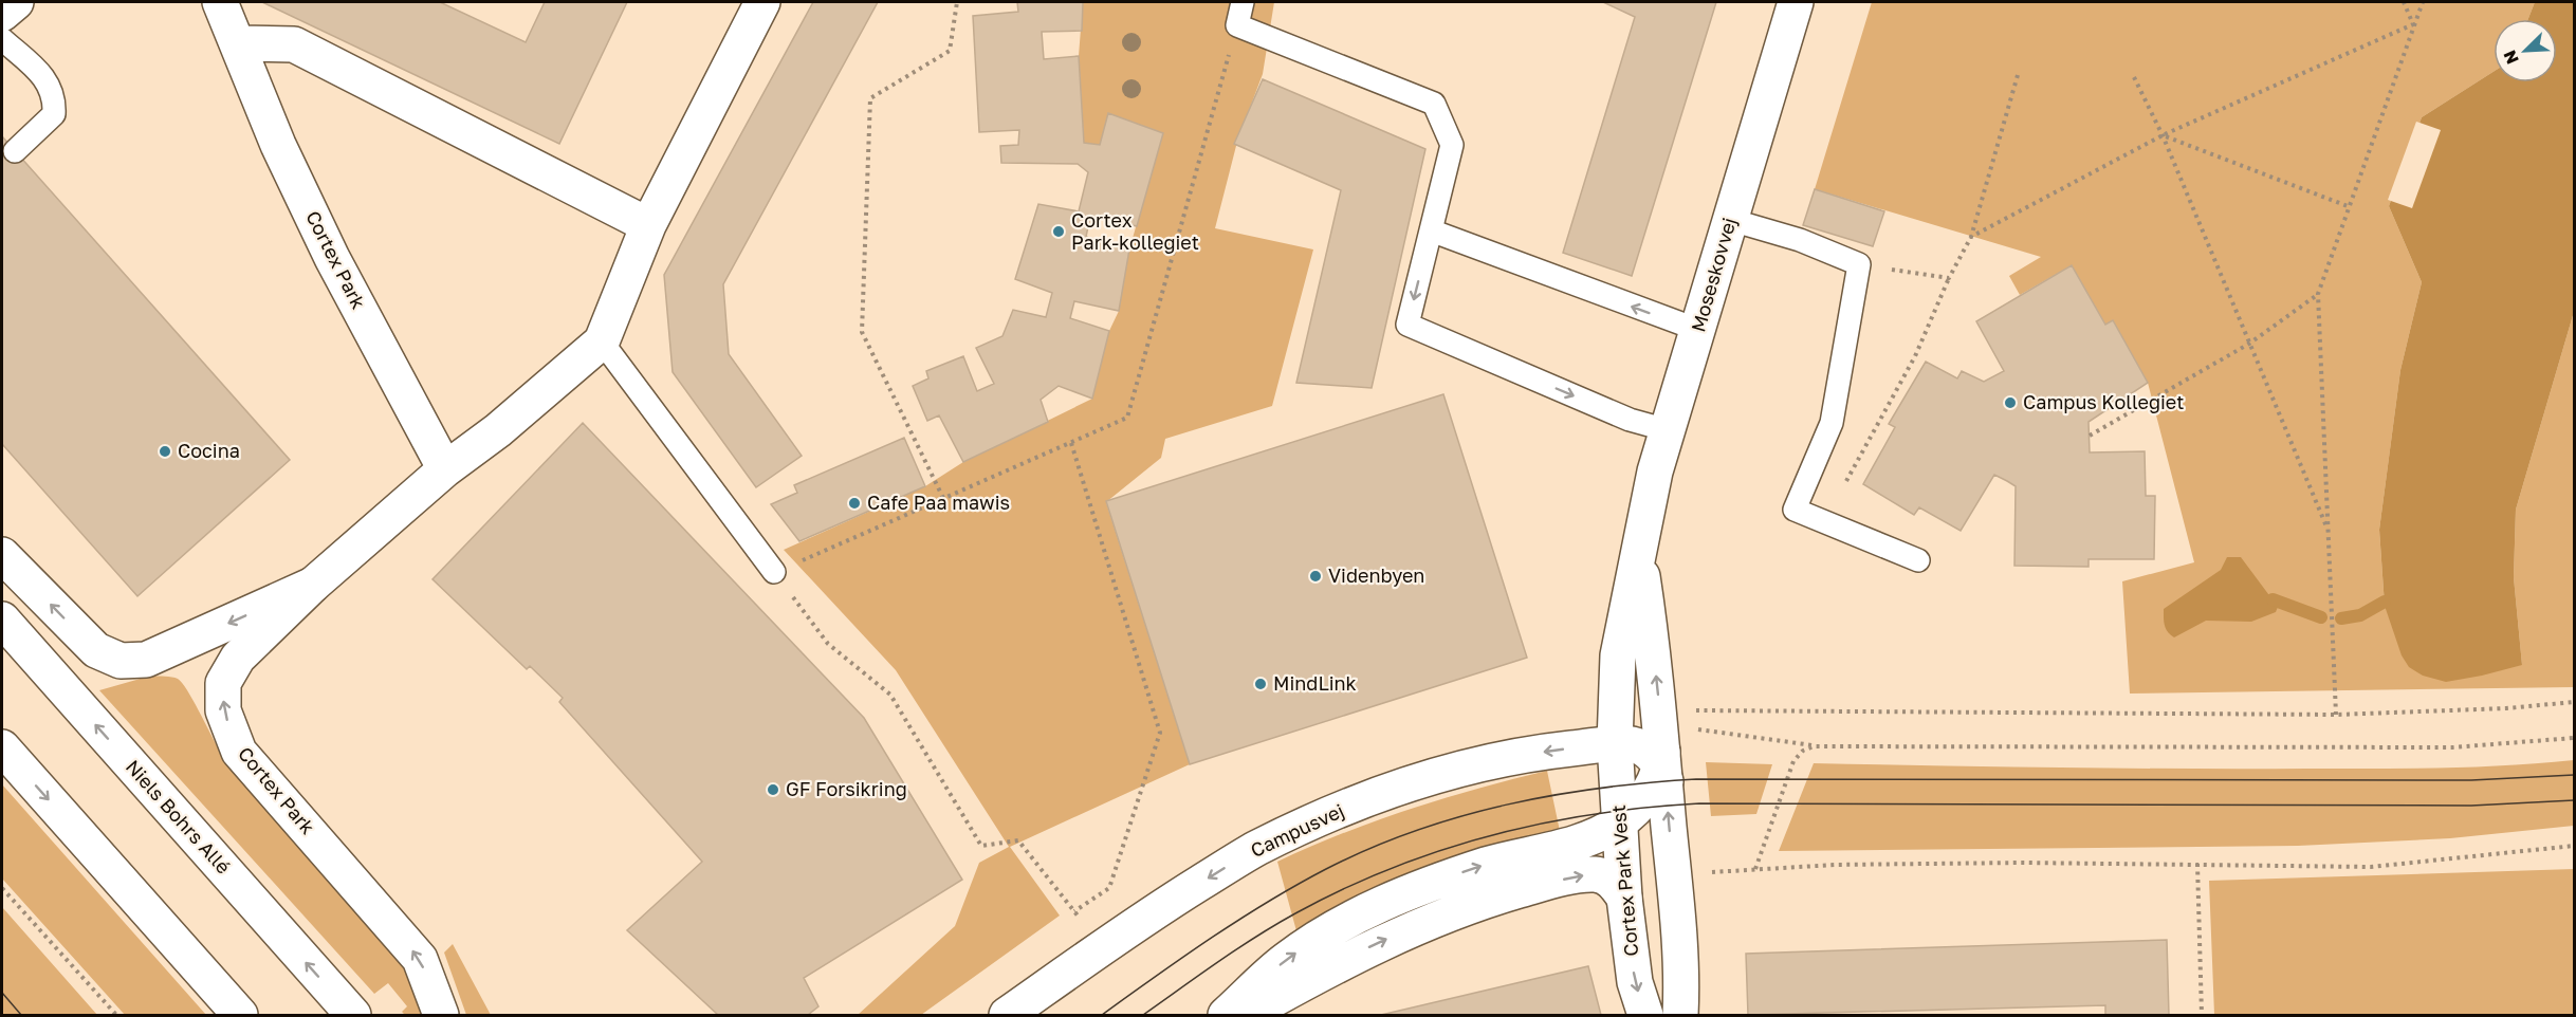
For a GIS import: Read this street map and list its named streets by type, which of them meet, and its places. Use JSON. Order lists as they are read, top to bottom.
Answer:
{
  "streets": {
    "street": [
      "Cortex Park",
      "Moseskovvej",
      "Niels Bohrs Allé",
      "Campusvej",
      "Cortex Park Vest"
    ]
  },
  "crossings": [
    ["Moseskovvej", "Campusvej"],
    ["Moseskovvej", "Cortex Park Vest"],
    ["Campusvej", "Cortex Park Vest"]
  ],
  "places": [
    "Cortex Park-kollegiet",
    "Campus Kollegiet",
    "Cocina",
    "Cafe Paa mawis",
    "Videnbyen",
    "MindLink",
    "GF Forsikring"
  ],
  "north": "bottom left"
}
